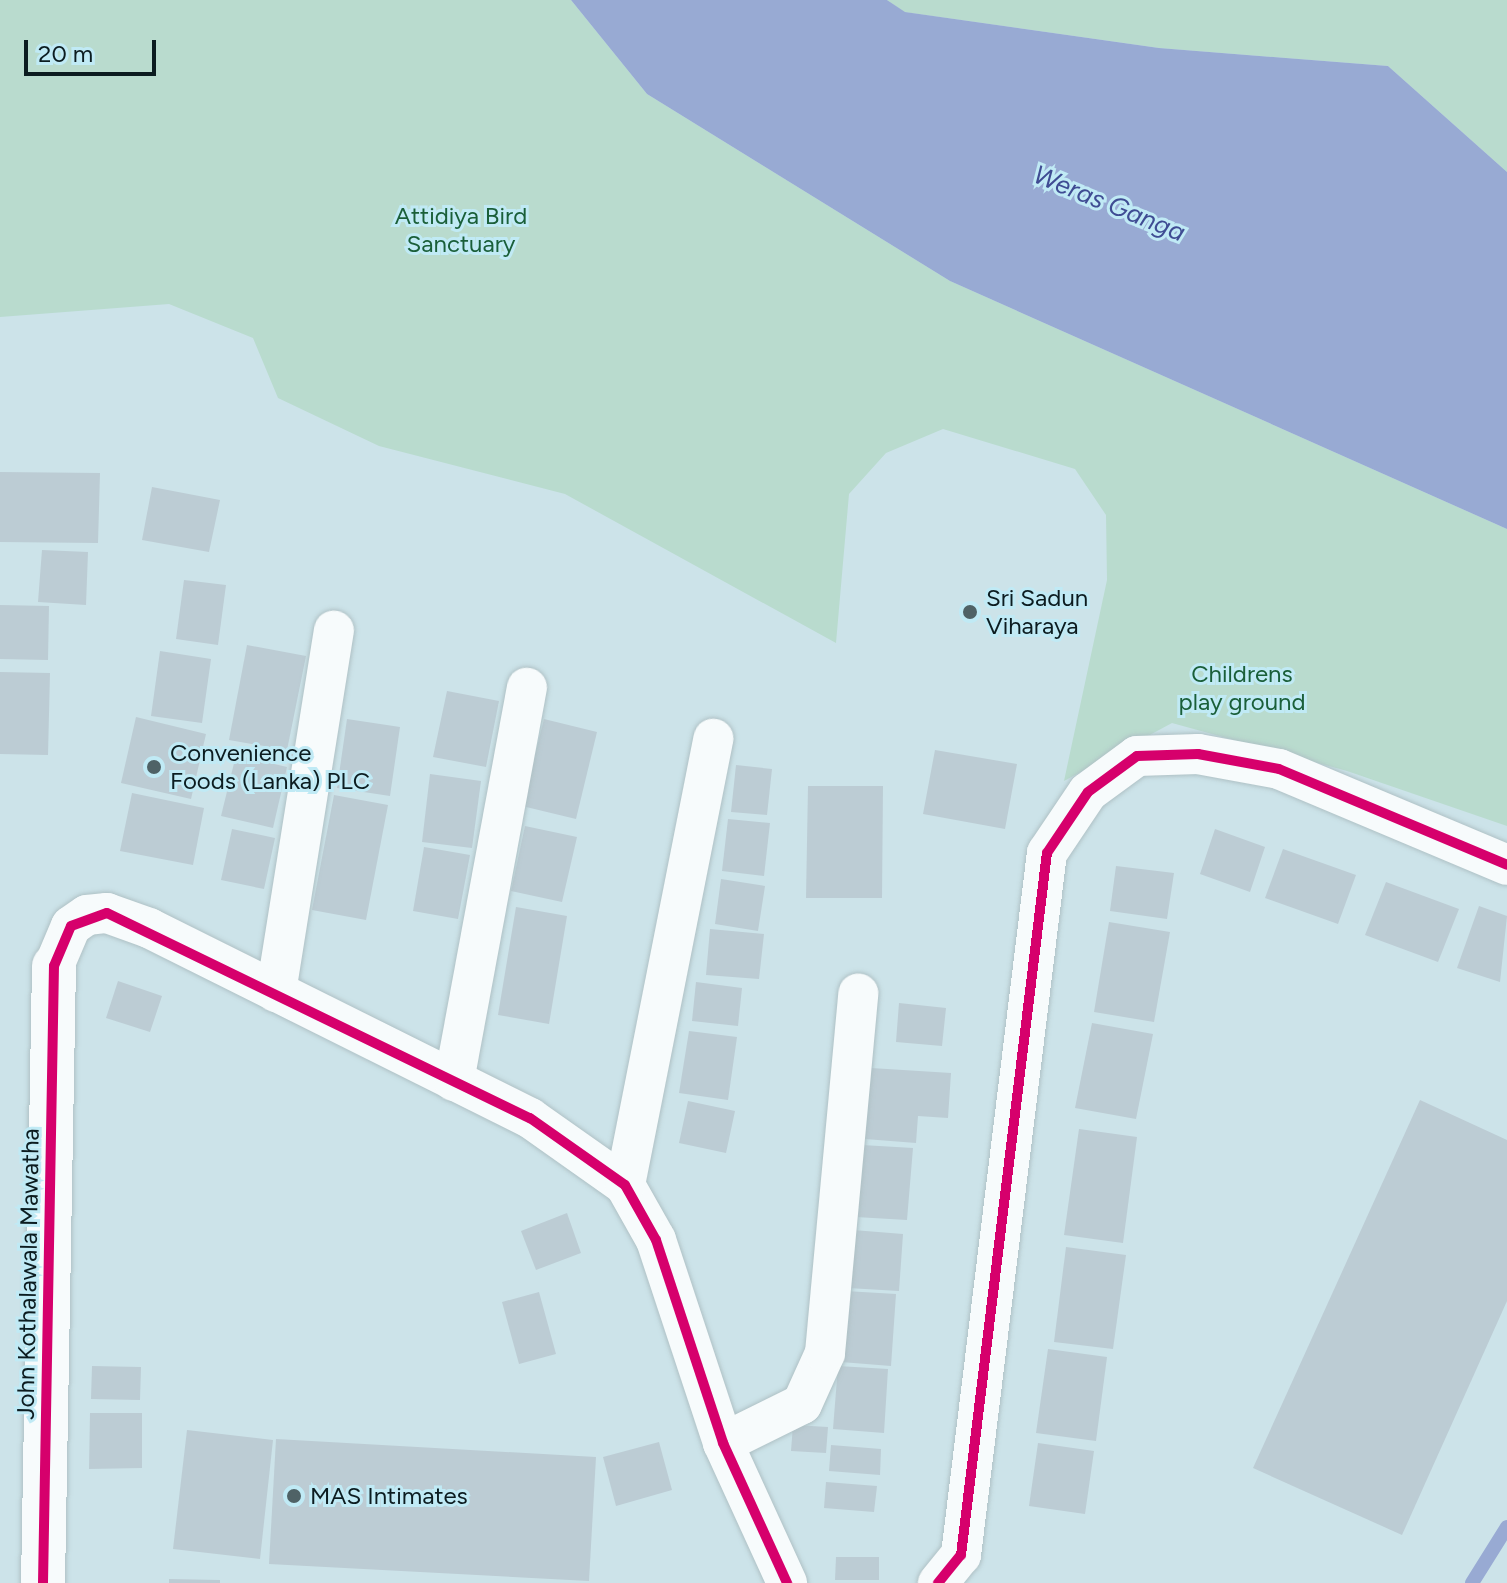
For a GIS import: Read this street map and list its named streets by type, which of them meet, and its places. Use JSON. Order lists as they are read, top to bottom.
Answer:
{
  "streets": {
    "street": ["John Kothalawala Mawatha"]
  },
  "water": ["Weras Ganga"],
  "parks": ["Attidiya Bird Sanctuary", "Childrens play ground"],
  "places": ["Sri Sadun Viharaya", "Convenience Foods (Lanka) PLC", "MAS Intimates"],
  "scale_bar": "20 m"
}
